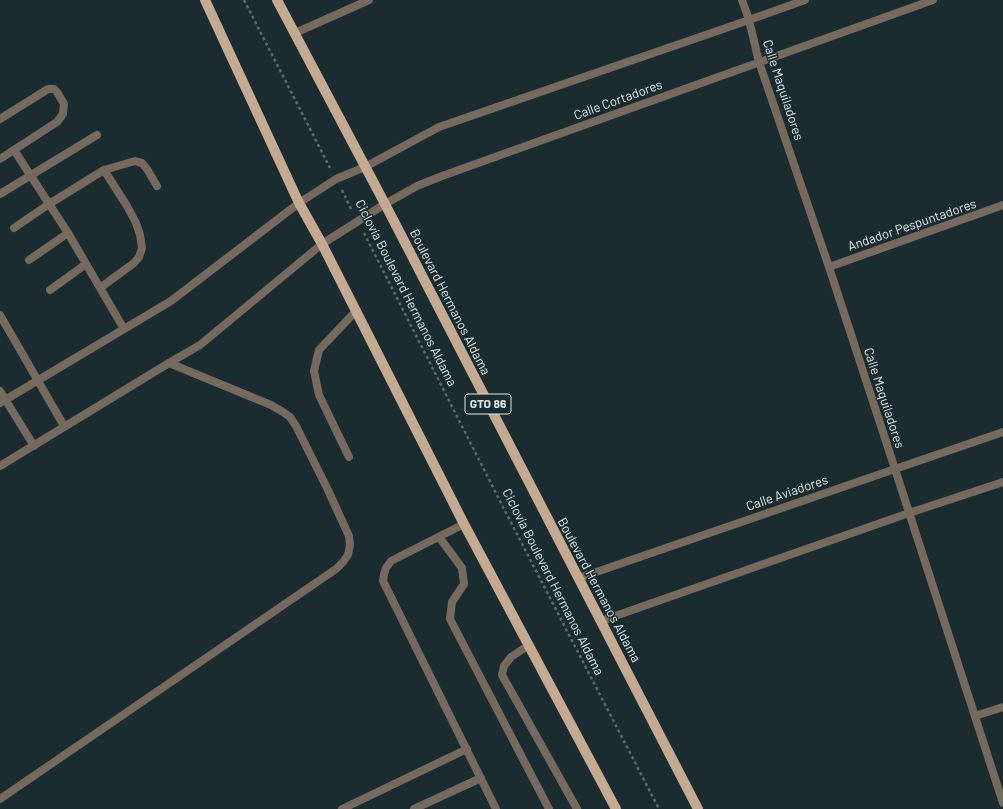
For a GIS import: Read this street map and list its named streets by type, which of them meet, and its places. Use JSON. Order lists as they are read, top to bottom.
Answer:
{
  "streets": {
    "main road": ["Boulevard Hermanos Aldama", "GTO 86"],
    "lane": [
      "Calle Maquiladores",
      "Calle Cortadores",
      "Andador Pespuntadores",
      "Calle Aviadores"
    ],
    "path": ["Ciclovía Boulevard Hermanos Aldama"]
  },
  "crossings": [
    ["Calle Maquiladores", "Calle Cortadores"],
    ["Calle Maquiladores", "Andador Pespuntadores"],
    ["Calle Maquiladores", "Calle Aviadores"],
    ["Calle Cortadores", "Ciclovía Boulevard Hermanos Aldama"],
    ["Calle Cortadores", "Boulevard Hermanos Aldama"],
    ["Boulevard Hermanos Aldama", "Calle Aviadores"]
  ]
}
